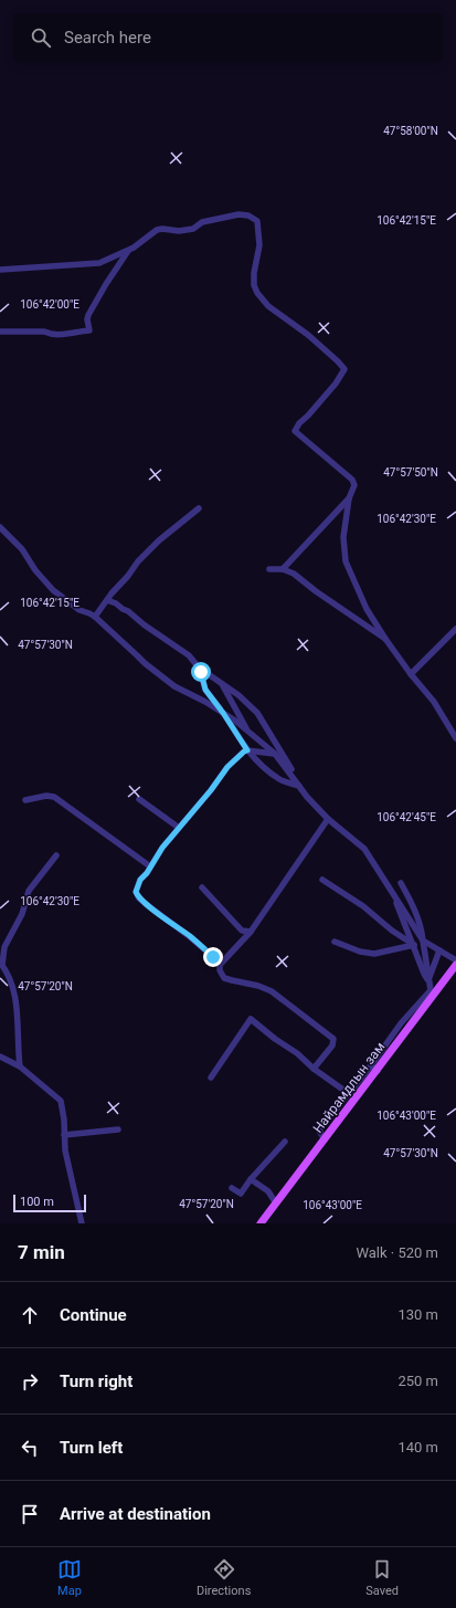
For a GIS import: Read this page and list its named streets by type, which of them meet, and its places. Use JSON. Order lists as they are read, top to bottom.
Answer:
{
  "streets": {
    "main road": ["Найрамдлын зам"]
  },
  "scale_bar": "100 m",
  "page": {
    "search": "Search here",
    "scale": "100 m",
    "heading": ["7 min", "Walk · 520 m"],
    "list": [
      ["Continue", "130 m"],
      ["Turn right", "250 m"],
      ["Turn left", "140 m"],
      "Arrive at destination"
    ],
    "nav": ["Map", "Directions", "Saved"]
  },
  "coordinates": [
    "47°58'00\"N",
    "106°42'15\"E",
    "106°42'00\"E",
    "47°57'50\"N",
    "106°42'30\"E",
    "47°57'30\"N",
    "106°42'45\"E",
    "47°57'20\"N",
    "106°43'00\"E"
  ]
}
